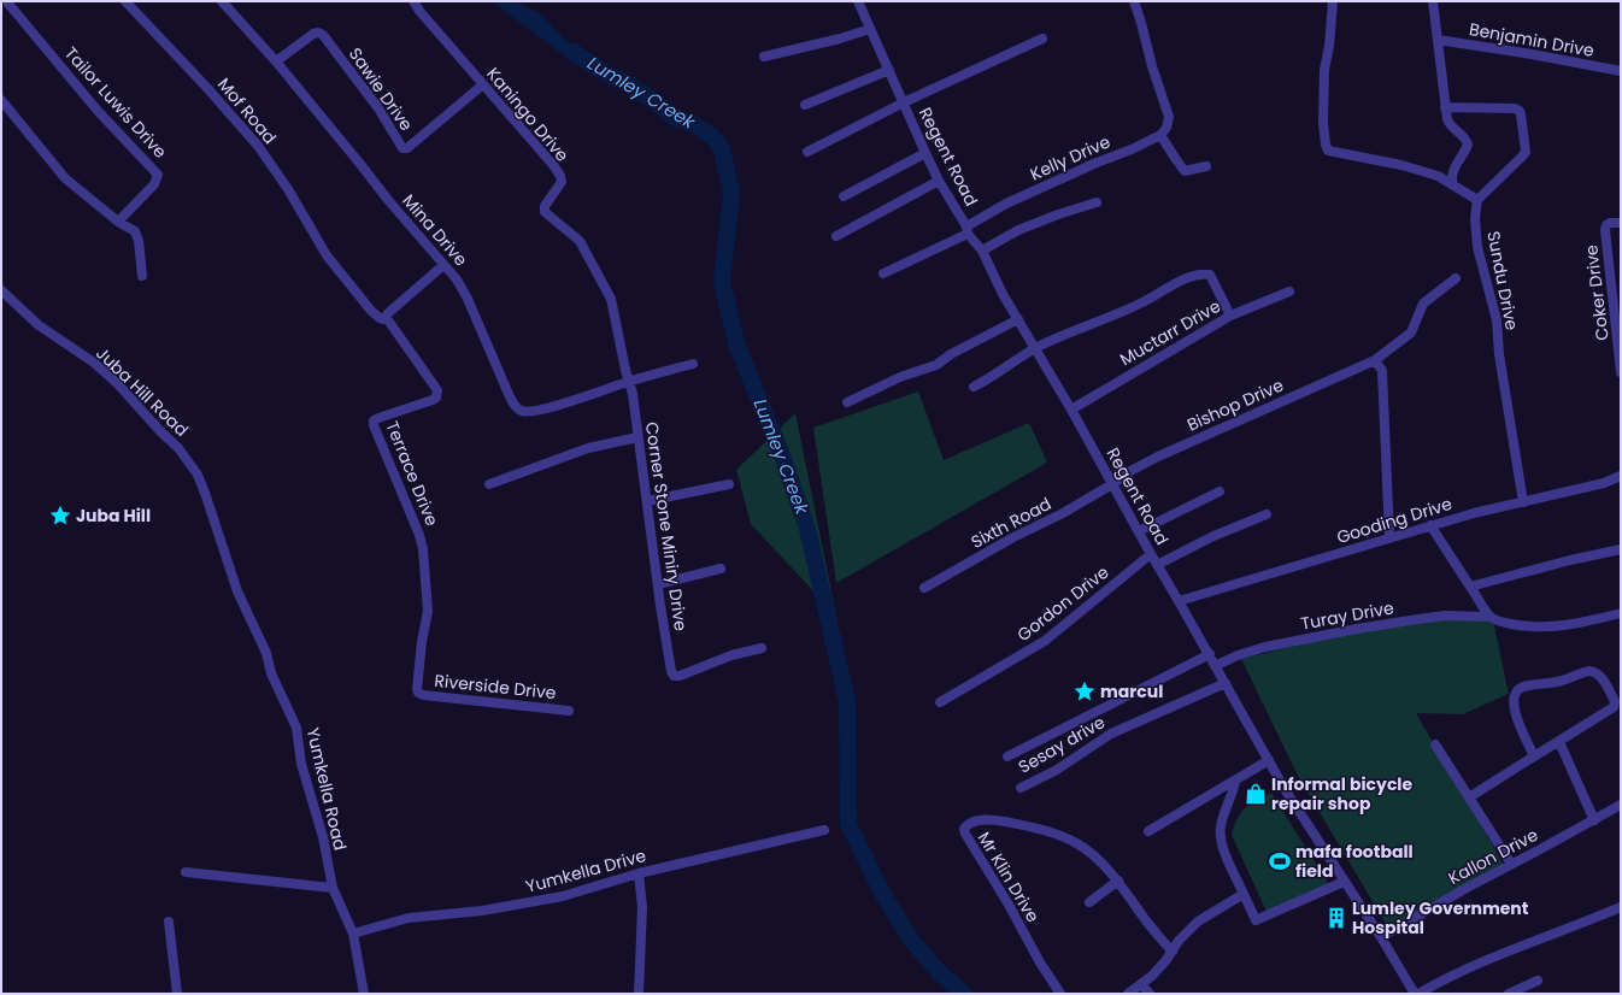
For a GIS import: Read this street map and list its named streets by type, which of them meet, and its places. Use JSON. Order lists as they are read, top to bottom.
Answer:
{
  "streets": {
    "street": [
      "Benjamin Drive",
      "Sawie Drive",
      "Tailor Luwis Drive",
      "Mof Road",
      "Kaningo Drive",
      "Regent Road",
      "Kelly Drive",
      "Mina Drive",
      "Sundu Drive",
      "Coker Drive",
      "Muctarr Drive",
      "Juba Hill Road",
      "Bishop Drive",
      "Terrace Drive",
      "Gooding Drive",
      "Sixth Road",
      "Corner Stone Miniry Drive",
      "Gordon Drive",
      "Turay Drive",
      "Riverside Drive",
      "Sesay drive",
      "Yumkella Road",
      "Kallon Drive",
      "Yumkella Drive",
      "Mr Klin Drive"
    ]
  },
  "crossings": [
    ["Sawie Drive", "Kaningo Drive"],
    ["Sawie Drive", "Mina Drive"],
    ["Mof Road", "Terrace Drive"],
    ["Kaningo Drive", "Mina Drive"],
    ["Kaningo Drive", "Corner Stone Miniry Drive"],
    ["Regent Road", "Kelly Drive"],
    ["Regent Road", "Muctarr Drive"],
    ["Regent Road", "Bishop Drive"],
    ["Regent Road", "Gooding Drive"],
    ["Regent Road", "Sixth Road"],
    ["Regent Road", "Gordon Drive"],
    ["Regent Road", "Turay Drive"],
    ["Regent Road", "Sesay drive"],
    ["Regent Road", "Kallon Drive"],
    ["Mina Drive", "Corner Stone Miniry Drive"],
    ["Sundu Drive", "Gooding Drive"],
    ["Juba Hill Road", "Yumkella Road"],
    ["Bishop Drive", "Sixth Road"],
    ["Terrace Drive", "Riverside Drive"],
    ["Yumkella Road", "Yumkella Drive"]
  ],
  "water": ["Lumley Creek"],
  "places": {
    "place": ["Juba Hill", "marcul"],
    "shop": ["Informal bicycle repair shop"],
    "sports": ["mafa football field"],
    "building": ["Lumley Government Hospital"]
  }
}
